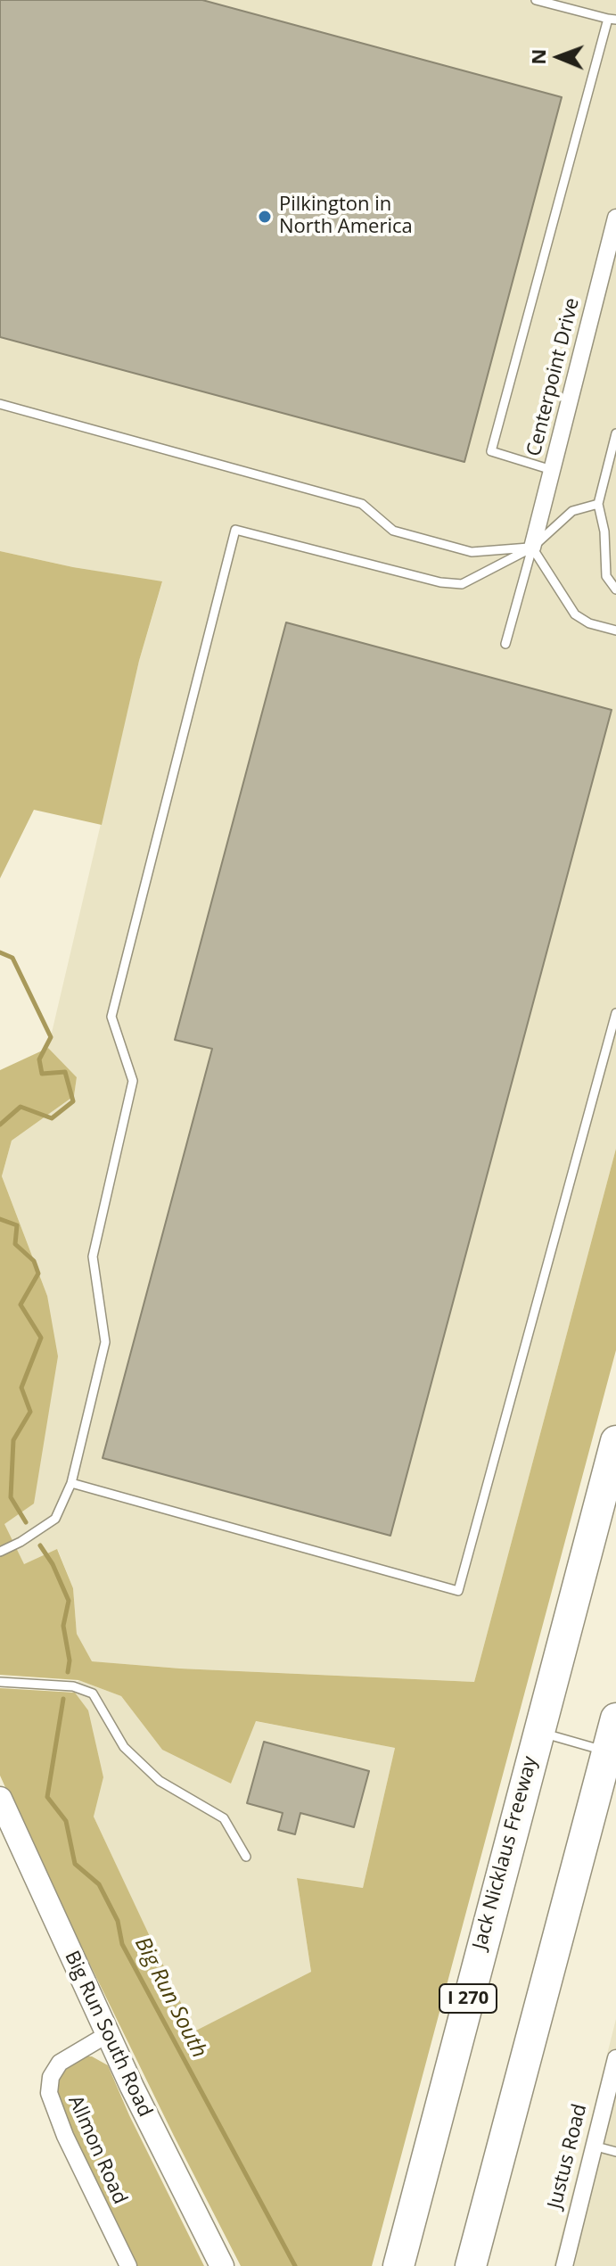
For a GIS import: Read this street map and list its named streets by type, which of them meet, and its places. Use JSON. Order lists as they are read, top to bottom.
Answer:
{
  "streets": {
    "highway": ["Jack Nicklaus Freeway", "I 270"],
    "street": [
      "Centerpoint Drive",
      "Big Run South Road",
      "Allmon Road",
      "Justus Road"
    ]
  },
  "crossings": [
    ["Big Run South Road", "Allmon Road"]
  ],
  "water": ["Big Run South"],
  "places": ["Pilkington in North America"],
  "north": "left"
}
